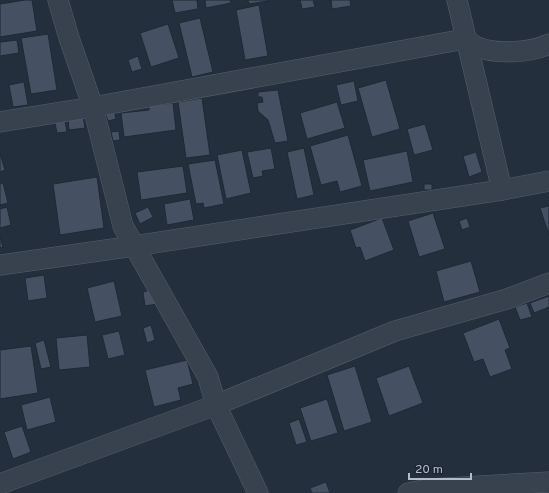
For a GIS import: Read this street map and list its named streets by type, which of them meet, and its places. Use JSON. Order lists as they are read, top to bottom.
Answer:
{
  "scale_bar": "20 m"
}
